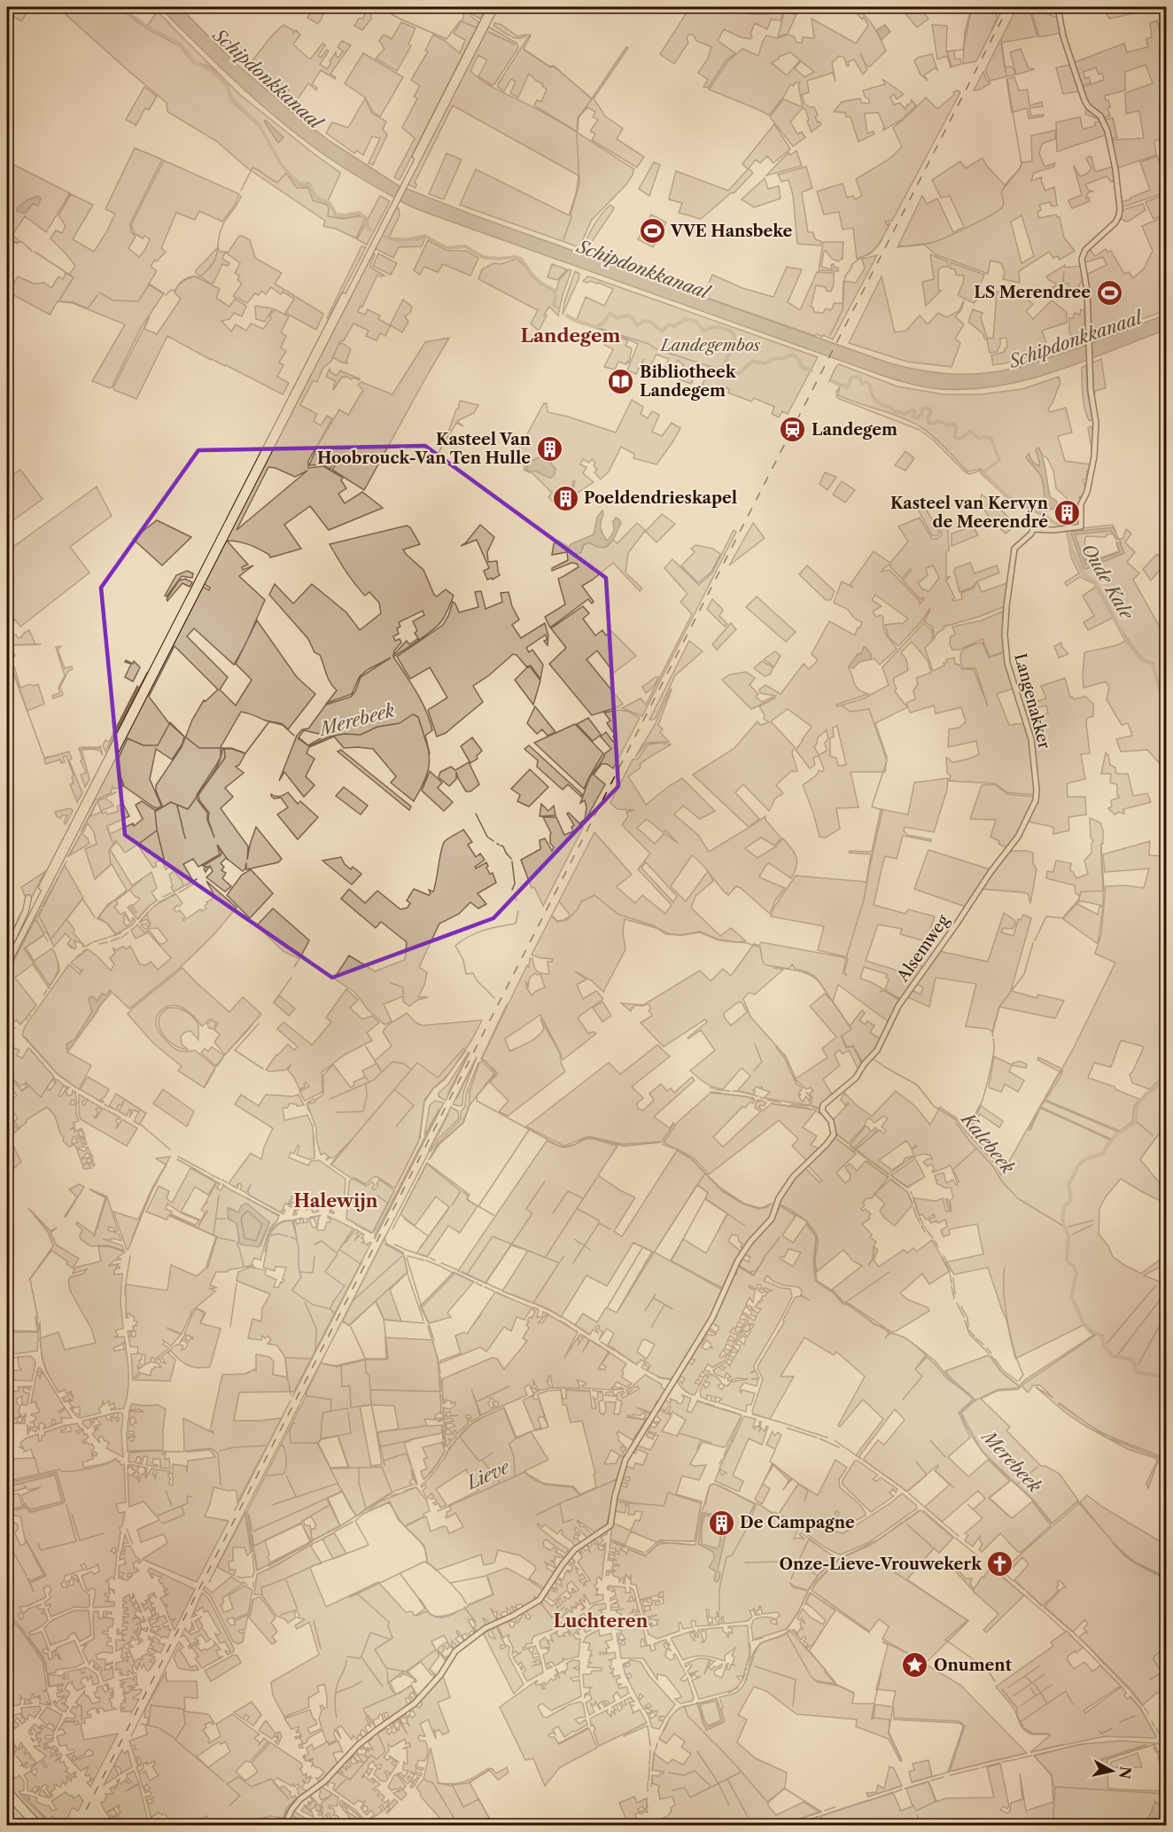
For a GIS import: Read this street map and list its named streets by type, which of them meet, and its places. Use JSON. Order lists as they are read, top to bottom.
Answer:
{
  "streets": {
    "main road": ["Langenakker", "Alsemweg"]
  },
  "crossings": [
    ["Langenakker", "Alsemweg"]
  ],
  "districts": ["Landegem", "Halewijn", "Luchteren"],
  "water": [
    "Schipdonkkanaal",
    "Oude Kale",
    "Merebeek",
    "Kalebeek",
    "Lieve"
  ],
  "parks": ["Landegembos"],
  "places": {
    "sports": ["VVE Hansbeke", "LS Merendree"],
    "library": ["Bibliotheek Landegem"],
    "station": ["Landegem"],
    "building": [
      "Kasteel Van Hoobrouck-Van Ten Hulle",
      "Poeldendrieskapel",
      "Kasteel van Kervyn de Meerendré",
      "De Campagne"
    ],
    "church": ["Onze-Lieve-Vrouwekerk"],
    "place": ["Onument"]
  },
  "north": "right"
}
